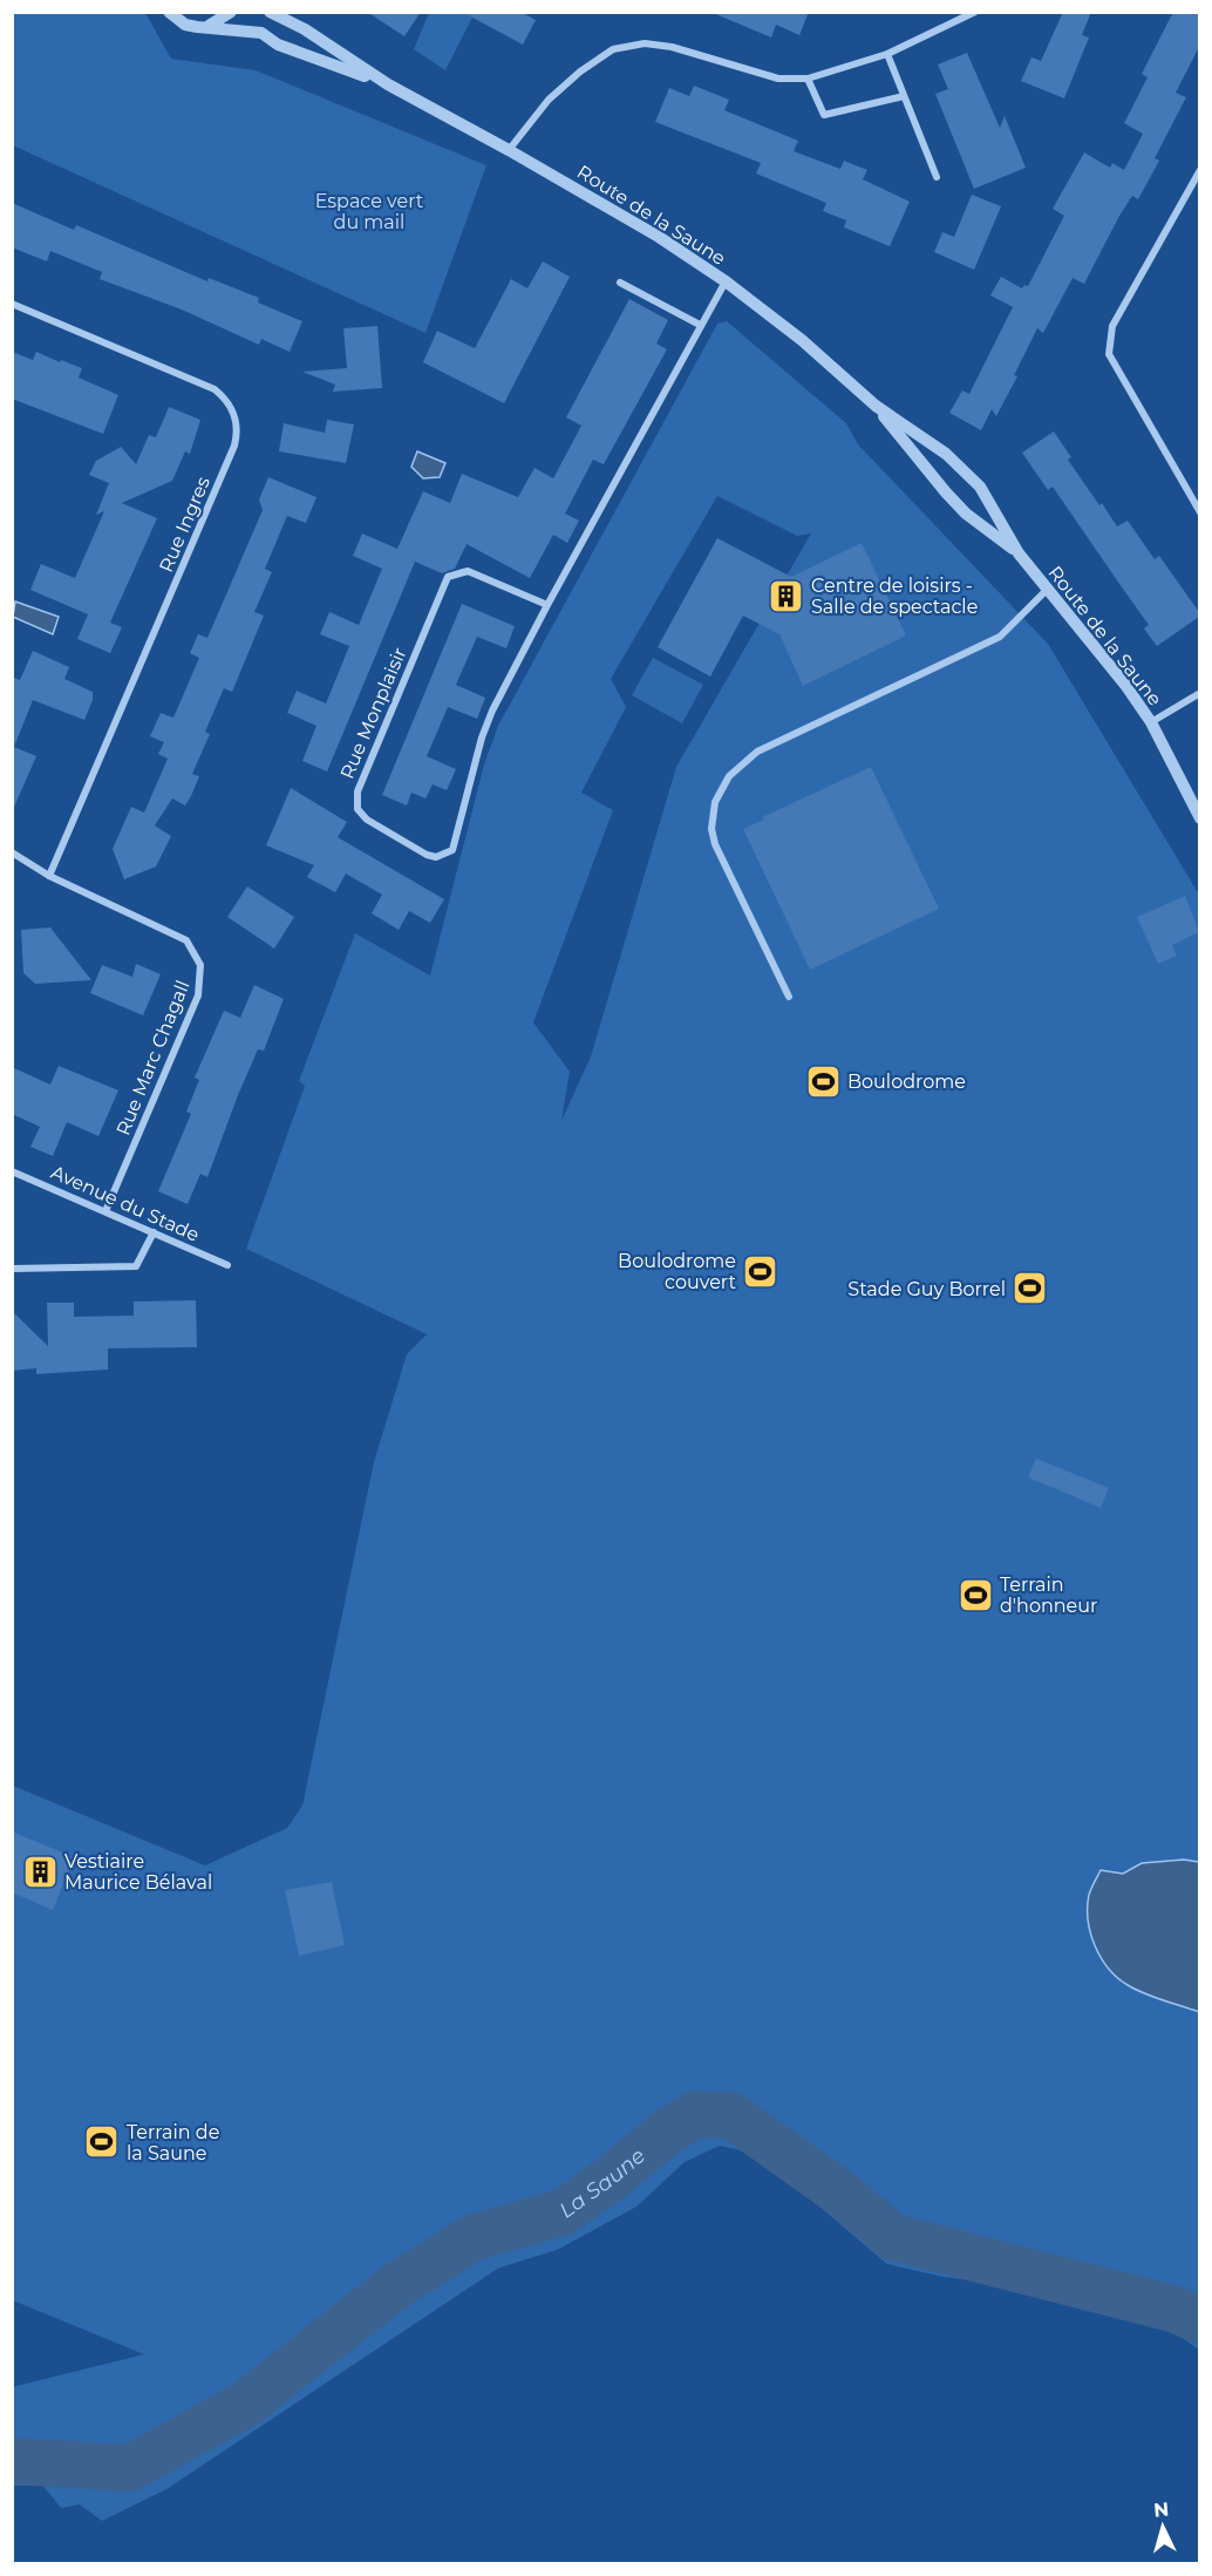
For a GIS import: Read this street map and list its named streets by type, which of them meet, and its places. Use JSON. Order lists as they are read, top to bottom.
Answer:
{
  "streets": {
    "street": [
      "Route de la Saune",
      "Rue Ingres",
      "Rue Monplaisir",
      "Rue Marc Chagall",
      "Avenue du Stade"
    ]
  },
  "crossings": [
    ["Route de la Saune", "Rue Monplaisir"],
    ["Rue Ingres", "Rue Marc Chagall"],
    ["Rue Marc Chagall", "Avenue du Stade"]
  ],
  "water": ["La Saune"],
  "parks": ["Espace vert du mail"],
  "places": {
    "building": ["Centre de loisirs - Salle de spectacle", "Vestiaire Maurice Bélaval"],
    "sports": [
      "Boulodrome",
      "Boulodrome couvert",
      "Stade Guy Borrel",
      "Terrain d'honneur",
      "Terrain de la Saune"
    ]
  },
  "north": "top"
}
